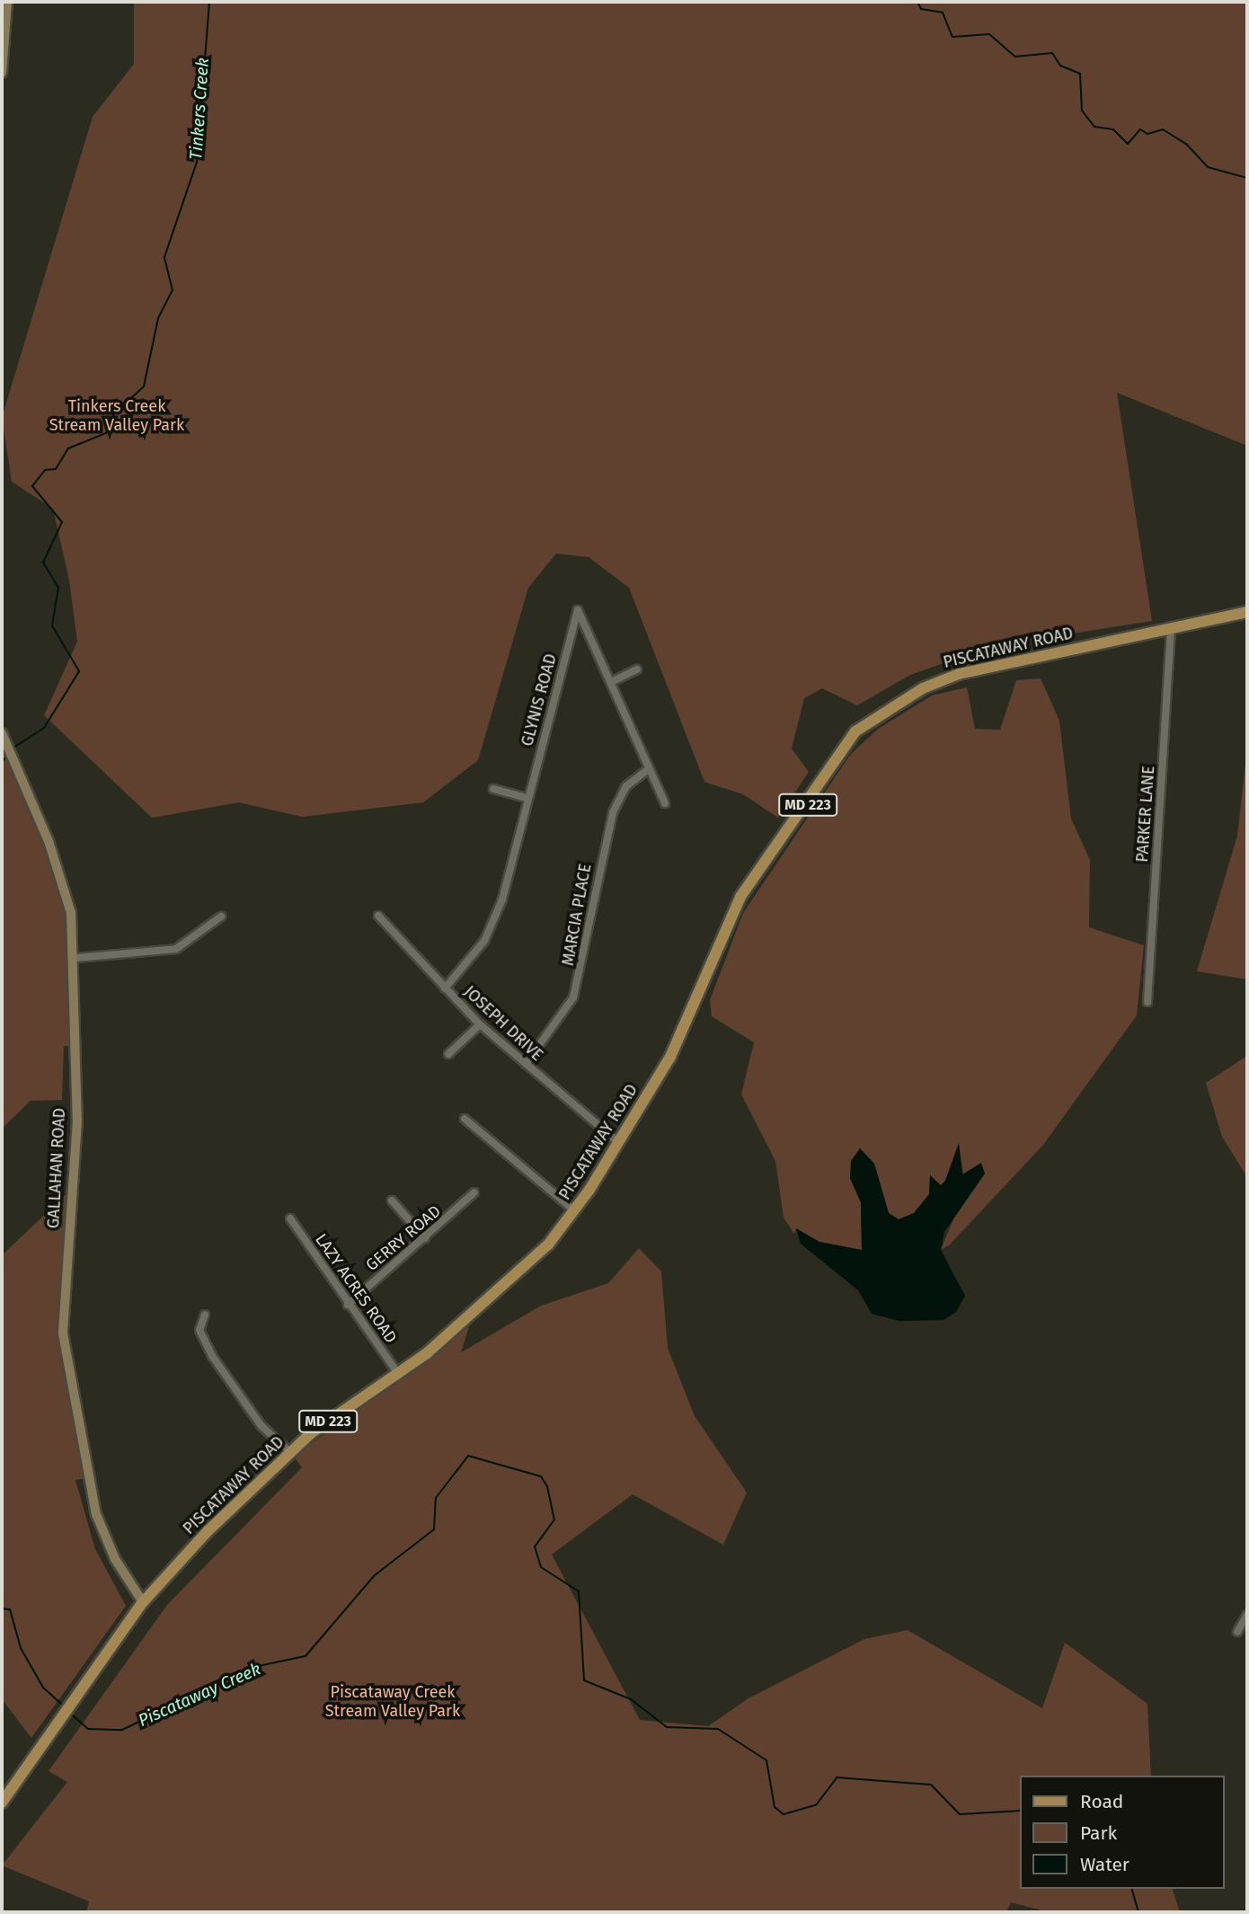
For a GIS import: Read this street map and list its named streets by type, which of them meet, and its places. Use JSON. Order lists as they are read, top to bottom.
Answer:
{
  "streets": {
    "main road": ["PISCATAWAY ROAD", "MD 223"],
    "street": [
      "GLYNIS ROAD",
      "PARKER LANE",
      "MARCIA PLACE",
      "JOSEPH DRIVE",
      "GALLAHAN ROAD",
      "GERRY ROAD",
      "LAZY ACRES ROAD"
    ]
  },
  "crossings": [
    ["PISCATAWAY ROAD", "PARKER LANE"],
    ["PISCATAWAY ROAD", "JOSEPH DRIVE"],
    ["PISCATAWAY ROAD", "GALLAHAN ROAD"],
    ["PISCATAWAY ROAD", "LAZY ACRES ROAD"],
    ["GLYNIS ROAD", "MARCIA PLACE"],
    ["GLYNIS ROAD", "JOSEPH DRIVE"],
    ["MARCIA PLACE", "JOSEPH DRIVE"],
    ["GERRY ROAD", "LAZY ACRES ROAD"]
  ],
  "water": ["Tinkers Creek", "Piscataway Creek"],
  "parks": ["Tinkers Creek Stream Valley Park", "Piscataway Creek Stream Valley Park"],
  "legend": ["Road", "Park", "Water"]
}
